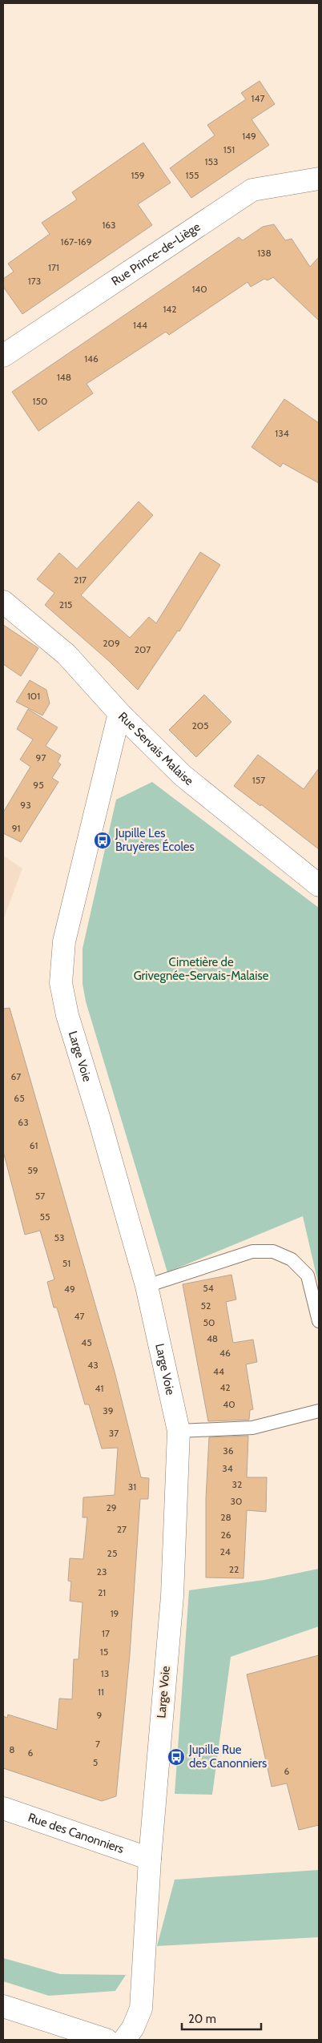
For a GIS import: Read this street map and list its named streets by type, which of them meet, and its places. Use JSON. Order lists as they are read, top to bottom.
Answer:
{
  "streets": {
    "street": [
      "Rue Prince-de-Liège",
      "Rue Servais Malaise",
      "Large Voie",
      "Rue des Canonniers"
    ]
  },
  "crossings": [
    ["Rue Servais Malaise", "Large Voie"],
    ["Large Voie", "Rue des Canonniers"]
  ],
  "parks": ["Cimetière de Grivegnée-Servais-Malaise"],
  "places": {
    "bus stop": ["Jupille Les Bruyères Écoles", "Jupille Rue des Canonniers"]
  },
  "house_numbers": [
    "147",
    "149",
    "151",
    "153",
    "159",
    "155",
    "163",
    "167-169",
    "138",
    "171",
    "173",
    "140",
    "142",
    "144",
    "146",
    "148",
    "150",
    "134",
    "217",
    "215",
    "209",
    "207",
    "101",
    "205",
    "97",
    "157",
    "95",
    "93",
    "91",
    "67",
    "65",
    "63",
    "61",
    "59",
    "57",
    "55",
    "53",
    "51",
    "54",
    "49",
    "52",
    "47",
    "50",
    "48",
    "45",
    "46",
    "43",
    "44",
    "42",
    "41",
    "40",
    "39",
    "37",
    "36",
    "34",
    "32",
    "31",
    "30",
    "29",
    "28",
    "27",
    "26",
    "24",
    "25",
    "22",
    "23",
    "21",
    "19",
    "17",
    "15",
    "13",
    "11",
    "9",
    "7",
    "8",
    "6",
    "5",
    "6"
  ],
  "scale_bar": "20 m"
}
